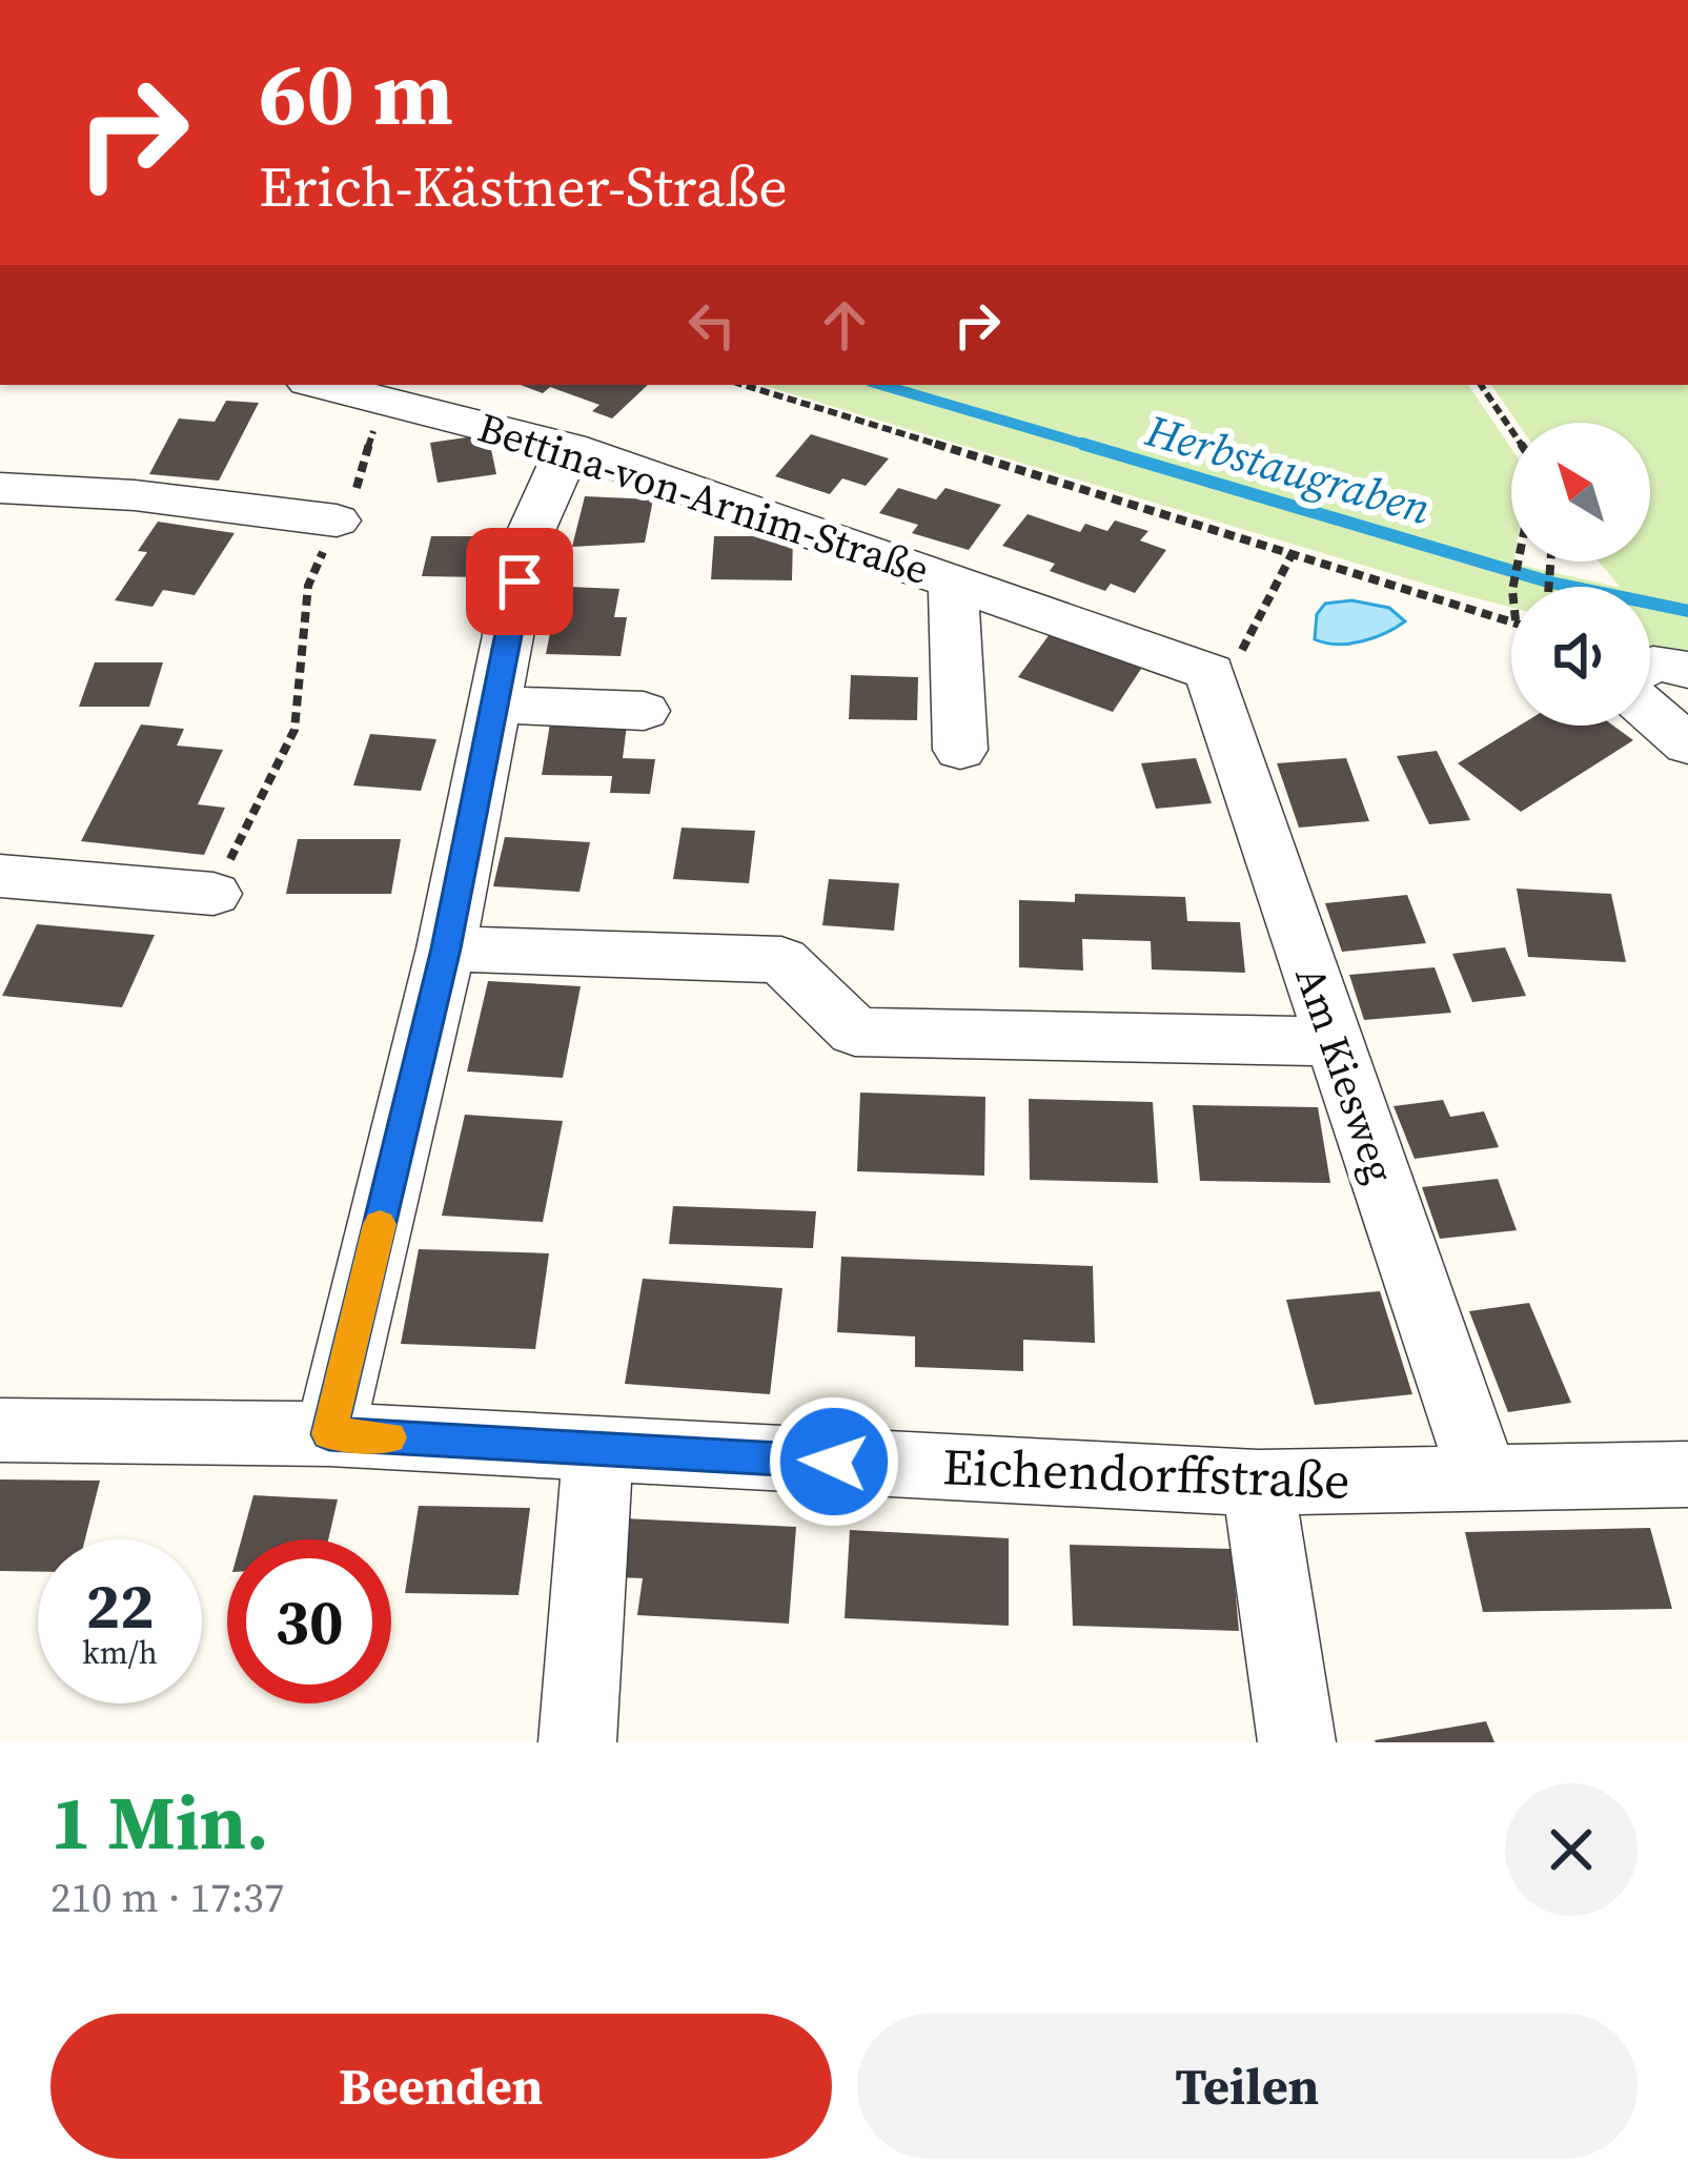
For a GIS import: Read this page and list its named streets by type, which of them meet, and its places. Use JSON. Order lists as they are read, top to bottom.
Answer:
{
  "streets": {
    "street": ["Bettina-von-Arnim-Straße", "Am Kiesweg", "Eichendorffstraße"]
  },
  "crossings": [
    ["Bettina-von-Arnim-Straße", "Am Kiesweg"],
    ["Am Kiesweg", "Eichendorffstraße"]
  ],
  "water": ["Herbstaugraben"],
  "north": "top left",
  "page": {
    "turn": ["60 m", "Erich-Kästner-Straße"],
    "speed": "22 km/h",
    "limit": "30",
    "heading": ["1 Min.", "210 m · 17:37"],
    "buttons": ["Beenden", "Teilen"]
  }
}
